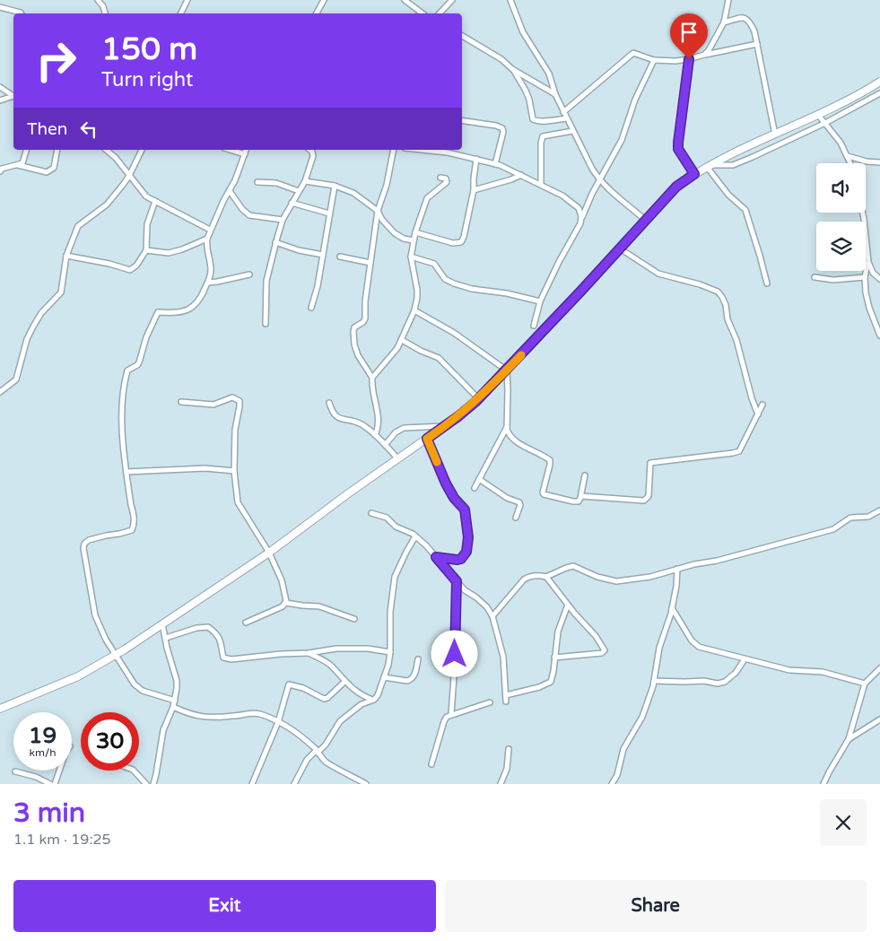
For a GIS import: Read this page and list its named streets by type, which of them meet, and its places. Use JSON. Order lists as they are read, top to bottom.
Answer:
{
  "page": {
    "turn": ["150 m", "Turn right"],
    "then": "Then",
    "speed": "19 km/h",
    "limit": "30",
    "heading": ["3 min", "1.1 km · 19:25"],
    "buttons": ["Exit", "Share"]
  }
}
